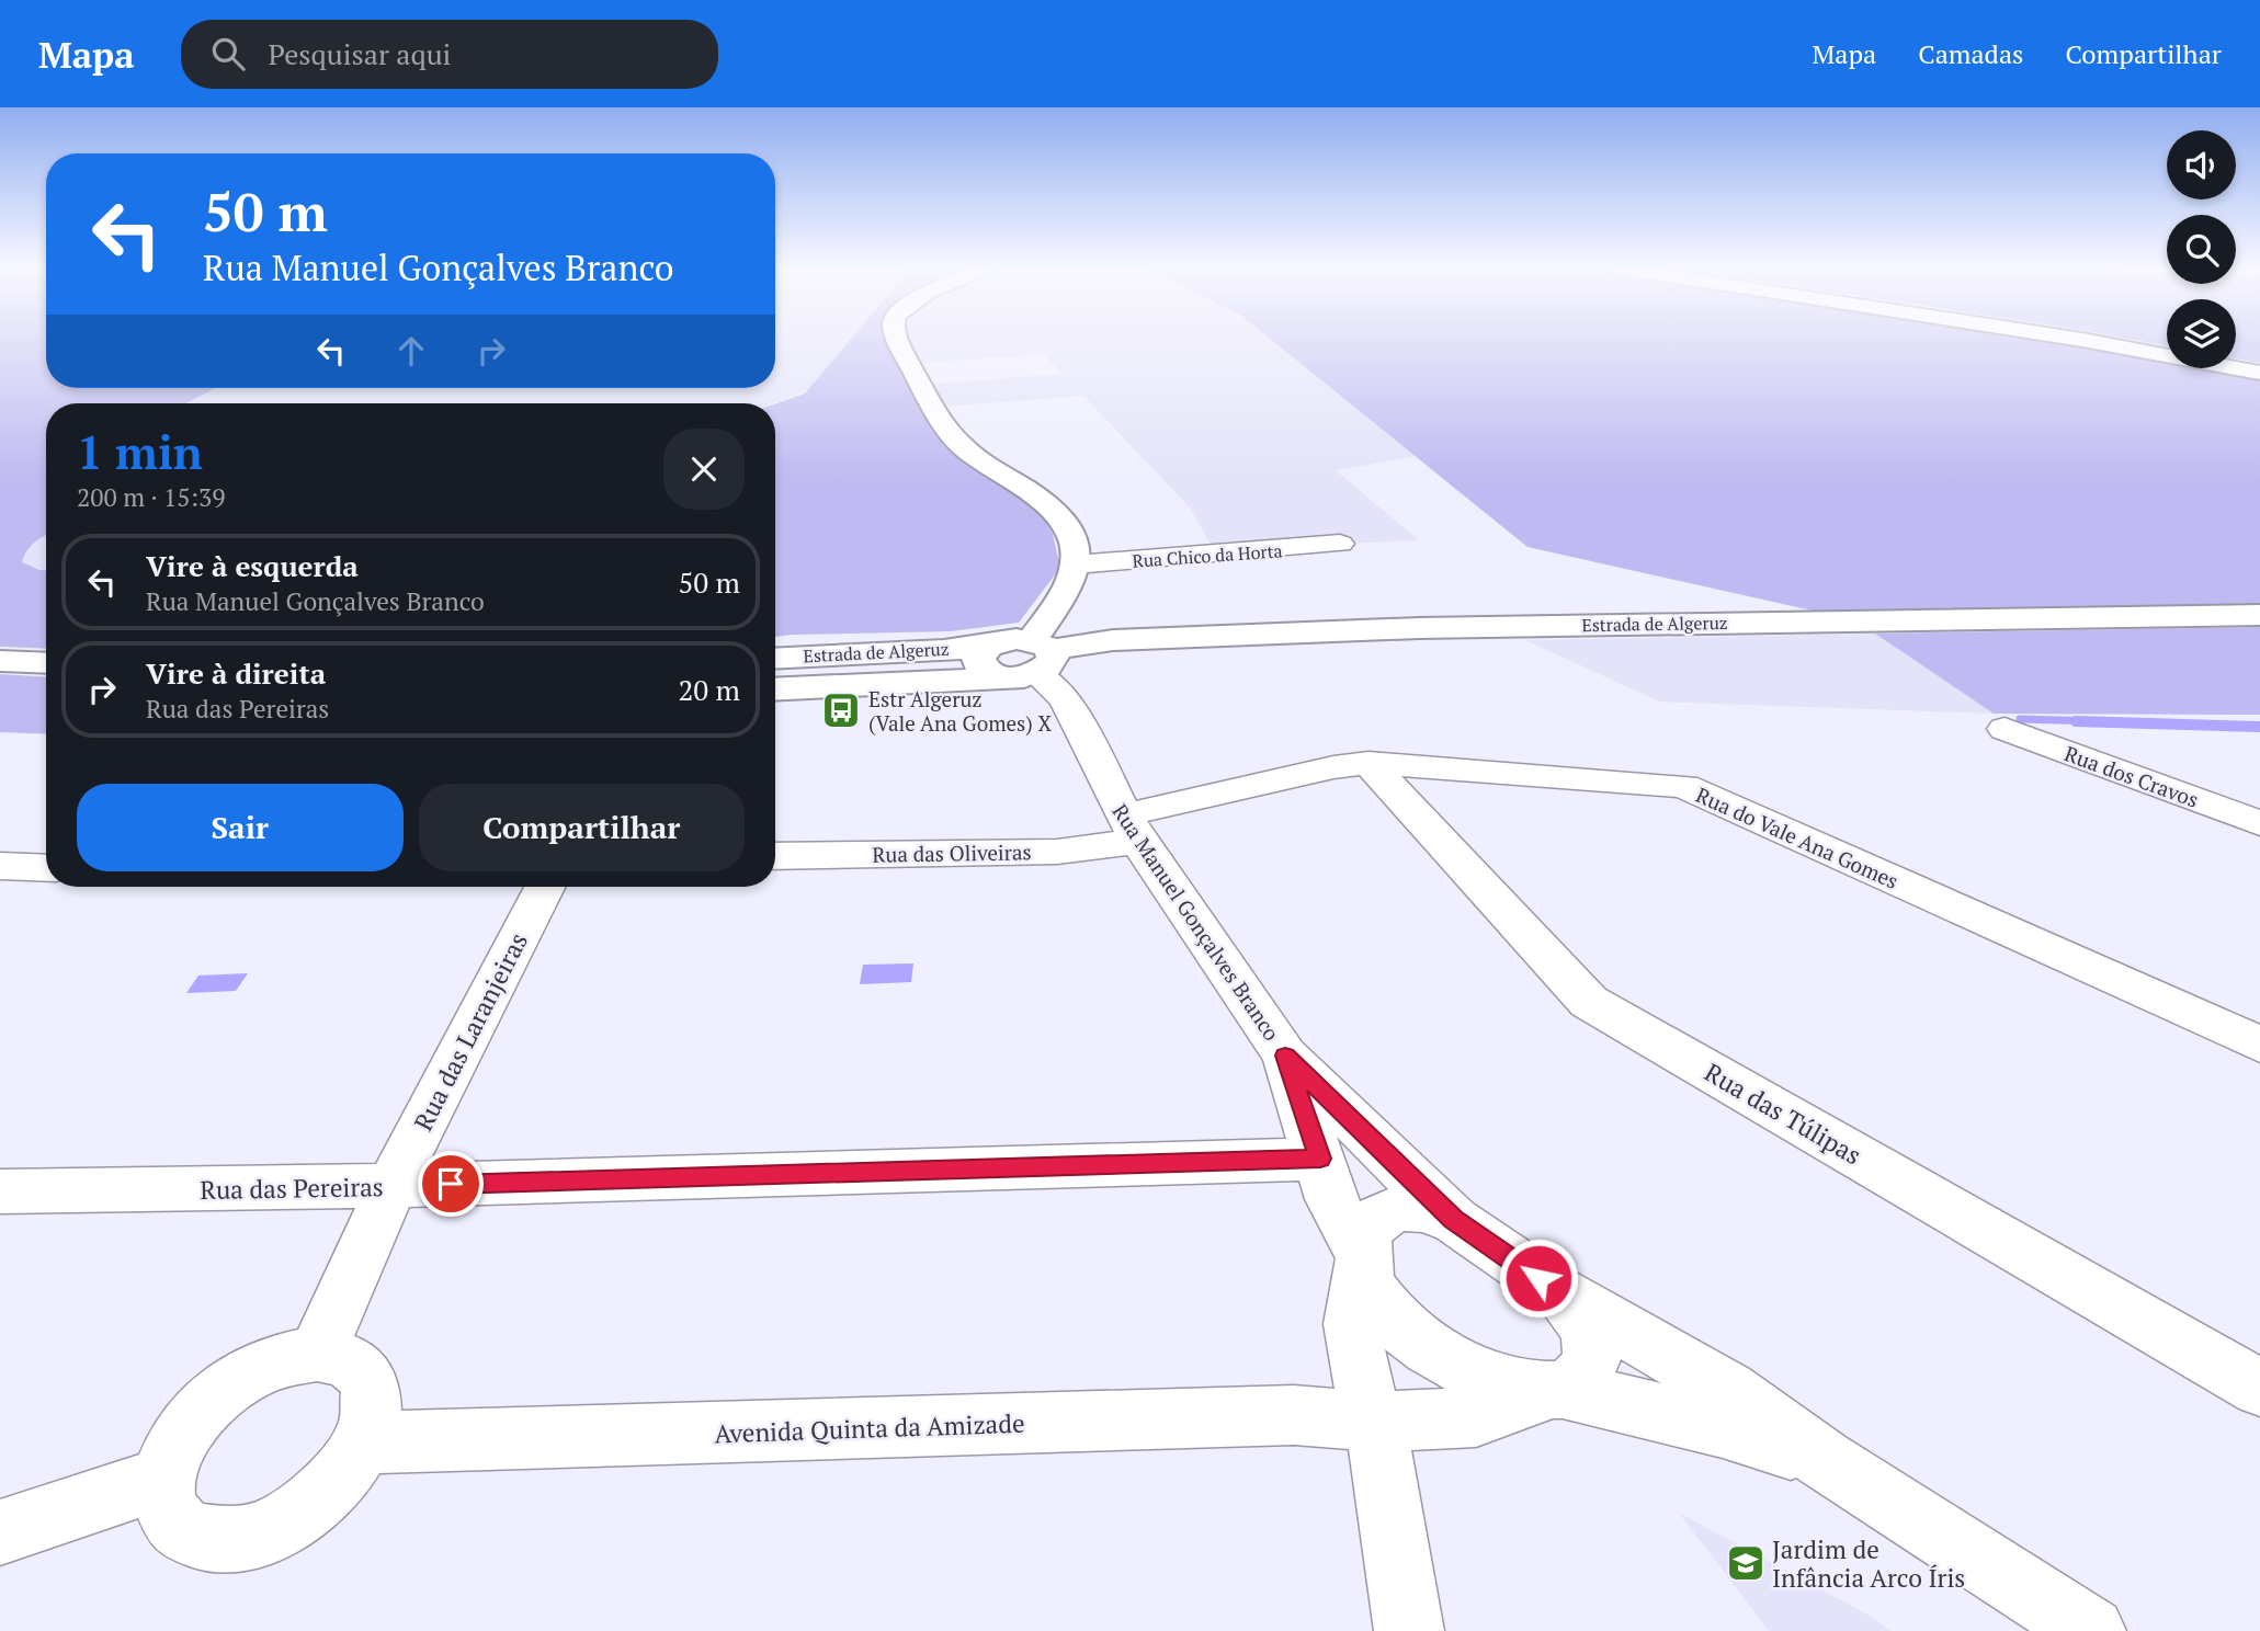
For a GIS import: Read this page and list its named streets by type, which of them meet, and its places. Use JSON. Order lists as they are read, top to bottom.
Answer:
{
  "streets": {
    "main road": ["Estrada de Algeruz"],
    "street": [
      "Rua Chico da Horta",
      "Rua dos Cravos",
      "Rua do Vale Ana Gomes",
      "Rua das Oliveiras",
      "Rua Manuel Gonçalves Branco",
      "Rua das Laranjeiras",
      "Rua das Túlipas",
      "Rua das Pereiras",
      "Avenida Quinta da Amizade"
    ]
  },
  "crossings": [
    ["Estrada de Algeruz", "Rua Manuel Gonçalves Branco"],
    ["Rua do Vale Ana Gomes", "Rua das Oliveiras"],
    ["Rua do Vale Ana Gomes", "Rua Manuel Gonçalves Branco"],
    ["Rua do Vale Ana Gomes", "Rua das Túlipas"],
    ["Rua das Oliveiras", "Rua Manuel Gonçalves Branco"],
    ["Rua Manuel Gonçalves Branco", "Rua das Pereiras"],
    ["Rua Manuel Gonçalves Branco", "Avenida Quinta da Amizade"],
    ["Rua das Laranjeiras", "Rua das Pereiras"],
    ["Rua das Laranjeiras", "Avenida Quinta da Amizade"]
  ],
  "places": {
    "bus stop": ["Estr Algeruz (Vale Ana Gomes) X"],
    "school or university": ["Jardim de Infância Arco Íris"]
  },
  "page": {
    "header": "Mapa",
    "search": "Pesquisar aqui",
    "nav": ["Mapa", "Camadas", "Compartilhar"],
    "turn": ["50 m", "Rua Manuel Gonçalves Branco"],
    "heading": ["1 min", "200 m · 15:39"],
    "list": [
      {
        "name": "Vire à esquerda",
        "note": "Rua Manuel Gonçalves Branco",
        "value": "50 m"
      },
      {
        "name": "Vire à direita",
        "note": "Rua das Pereiras",
        "value": "20 m"
      }
    ],
    "buttons": ["Sair", "Compartilhar"]
  }
}
